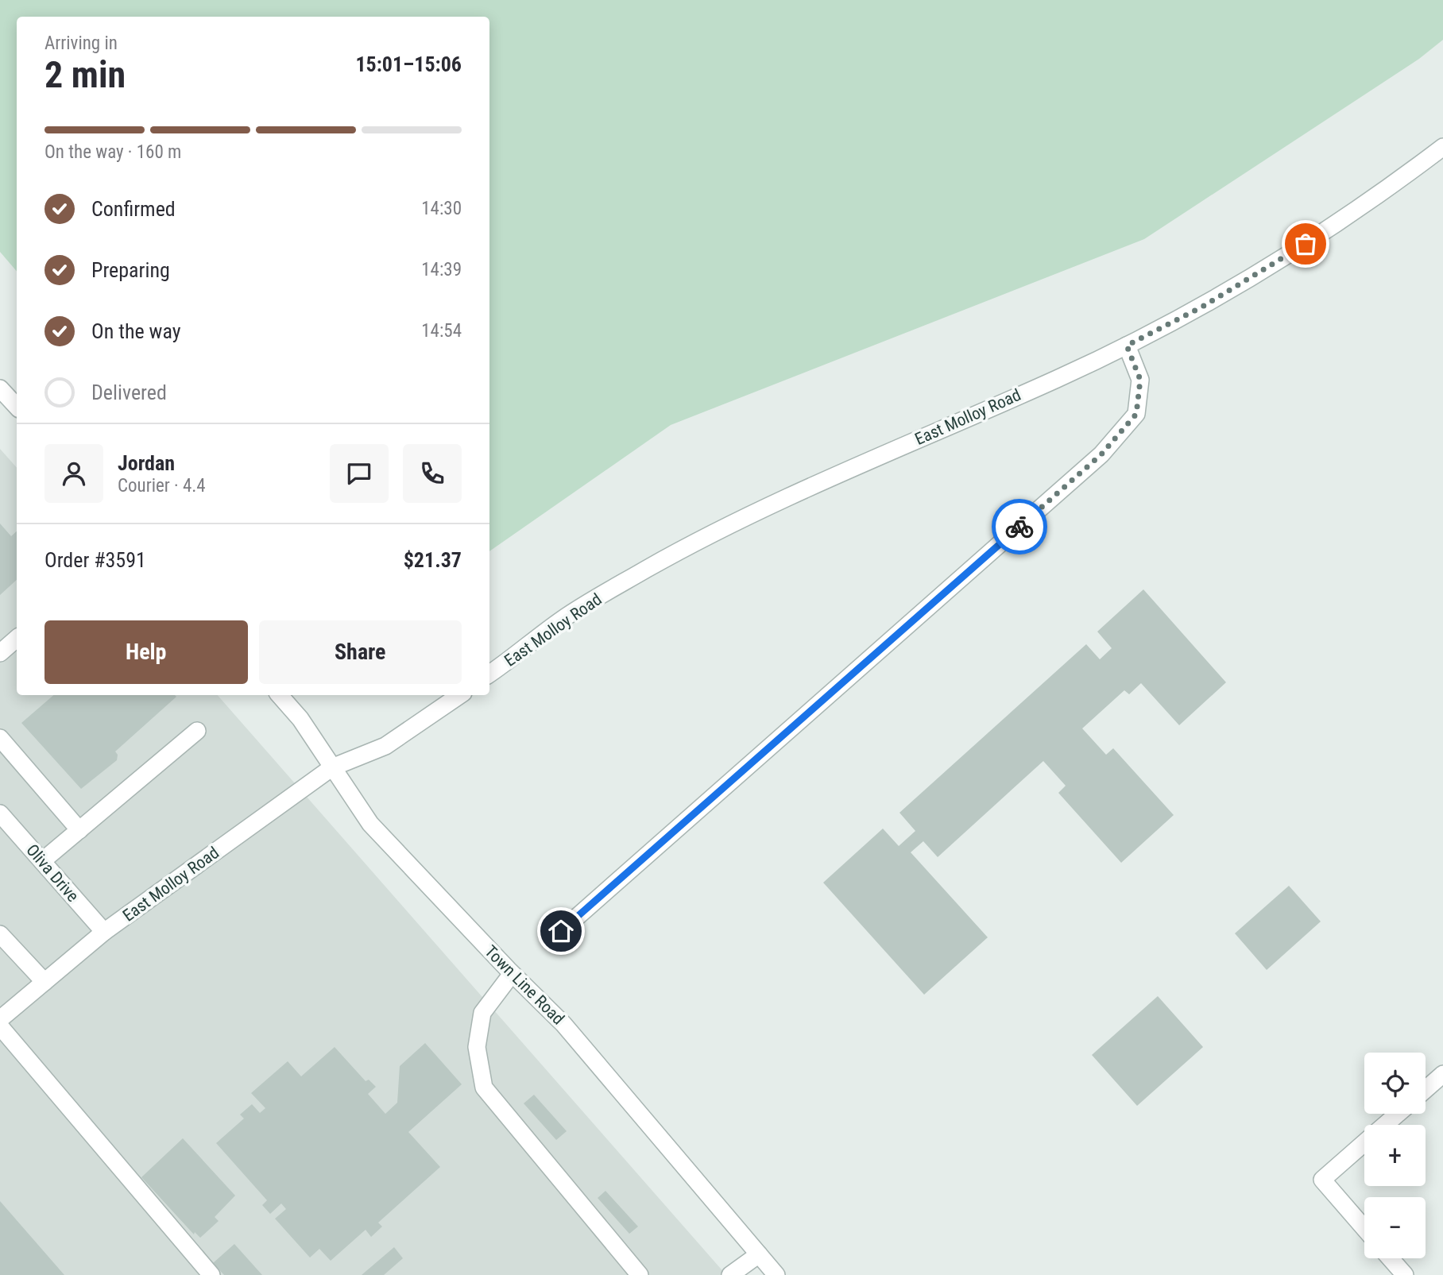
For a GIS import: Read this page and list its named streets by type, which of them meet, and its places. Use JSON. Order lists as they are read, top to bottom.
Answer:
{
  "streets": {
    "street": ["East Molloy Road", "Oliva Drive", "Town Line Road"]
  },
  "crossings": [
    ["East Molloy Road", "Oliva Drive"],
    ["East Molloy Road", "Town Line Road"]
  ],
  "page": {
    "heading": ["2 min", "Arriving in", "15:01–15:06"],
    "panel": [
      "Jordan",
      "Courier · 4.4",
      "Order #3591",
      "$21.37"
    ],
    "bar": "On the way · 160 m",
    "list": [
      ["Confirmed", "14:30"],
      ["Preparing", "14:39"],
      ["On the way", "14:54"],
      "Delivered"
    ],
    "buttons": ["Help", "Share"],
    "map_buttons": ["+", "−"]
  }
}
